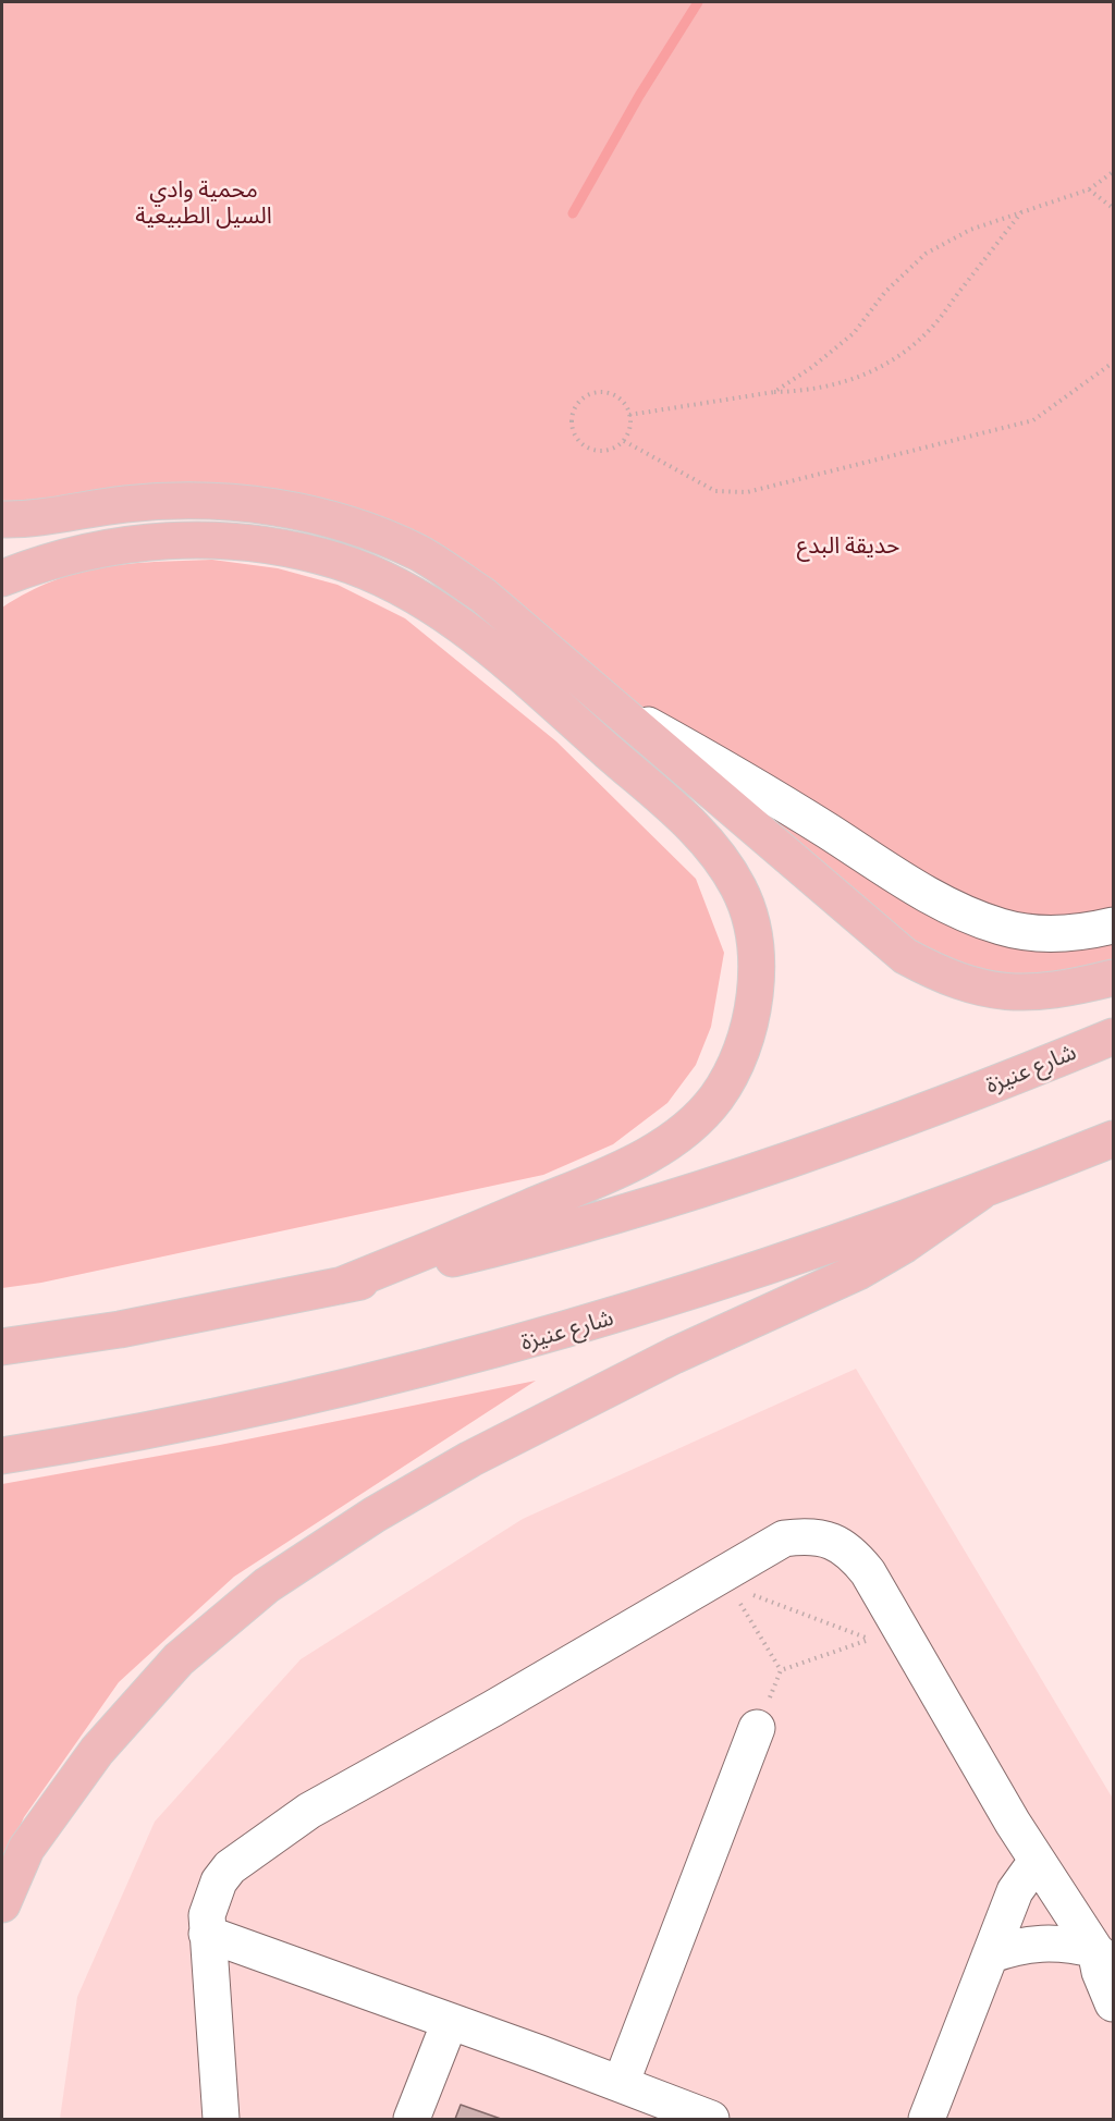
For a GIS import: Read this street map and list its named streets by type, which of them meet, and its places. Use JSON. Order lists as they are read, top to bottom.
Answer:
{
  "streets": {
    "main road": ["شارع عنيزة"]
  },
  "parks": ["محمية وادي السيل الطبيعية", "حديقة البدع"]
}
